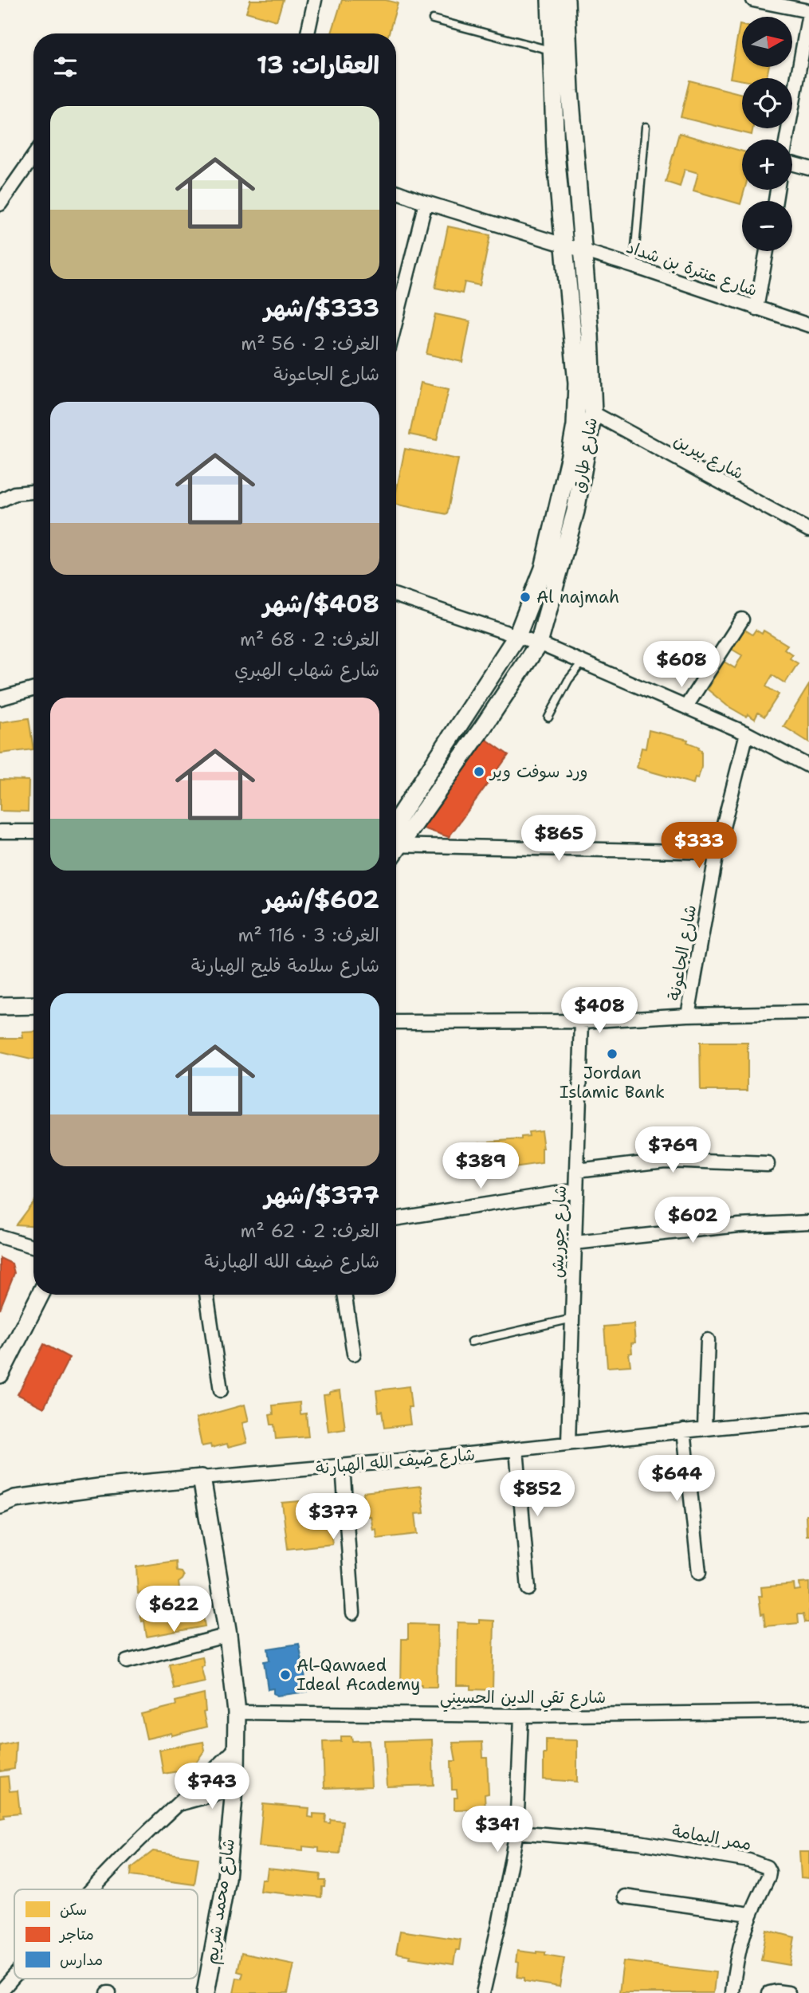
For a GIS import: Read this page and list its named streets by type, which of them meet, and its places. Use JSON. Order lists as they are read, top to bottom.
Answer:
{
  "streets": {
    "street": [
      "شارع عنترة بن شداد",
      "شارع طارق",
      "شارع بيرين",
      "شارع الجاعونة",
      "شارع جوريش",
      "شارع ضيف الله الهبارنة",
      "شارع تقي الدين الحسيني",
      "ممر اليمامة",
      "شارع محمد شريم"
    ]
  },
  "crossings": [
    ["شارع عنترة بن شداد", "شارع طارق"],
    ["شارع طارق", "شارع بيرين"],
    ["شارع جوريش", "شارع ضيف الله الهبارنة"],
    ["شارع ضيف الله الهبارنة", "شارع محمد شريم"],
    ["شارع تقي الدين الحسيني", "شارع محمد شريم"]
  ],
  "places": [
    "Al najmah",
    "ورد سوفت وير",
    "Jordan Islamic Bank",
    "Al-Qawaed Ideal Academy"
  ],
  "legend": ["سكن", "متاجر", "مدارس"],
  "north": "right",
  "page": {
    "map_buttons": ["+", "−"],
    "heading": "العقارات: 13",
    "list": [
      {
        "name": "$333/شهر",
        "note": "الغرف: 2 · 56 m² · شارع الجاعونة"
      },
      {
        "name": "$408/شهر",
        "note": "الغرف: 2 · 68 m² · شارع شهاب الهبري"
      },
      {
        "name": "$602/شهر",
        "note": "الغرف: 3 · 116 m² · شارع سلامة فليح الهبارنة"
      },
      {
        "name": "$377/شهر",
        "note": "الغرف: 2 · 62 m² · شارع ضيف الله الهبارنة"
      }
    ],
    "price": [
      "$608",
      "$865",
      "$333",
      "$408",
      "$769",
      "$389",
      "$602",
      "$644",
      "$852",
      "$377",
      "$622",
      "$743",
      "$341"
    ]
  }
}
